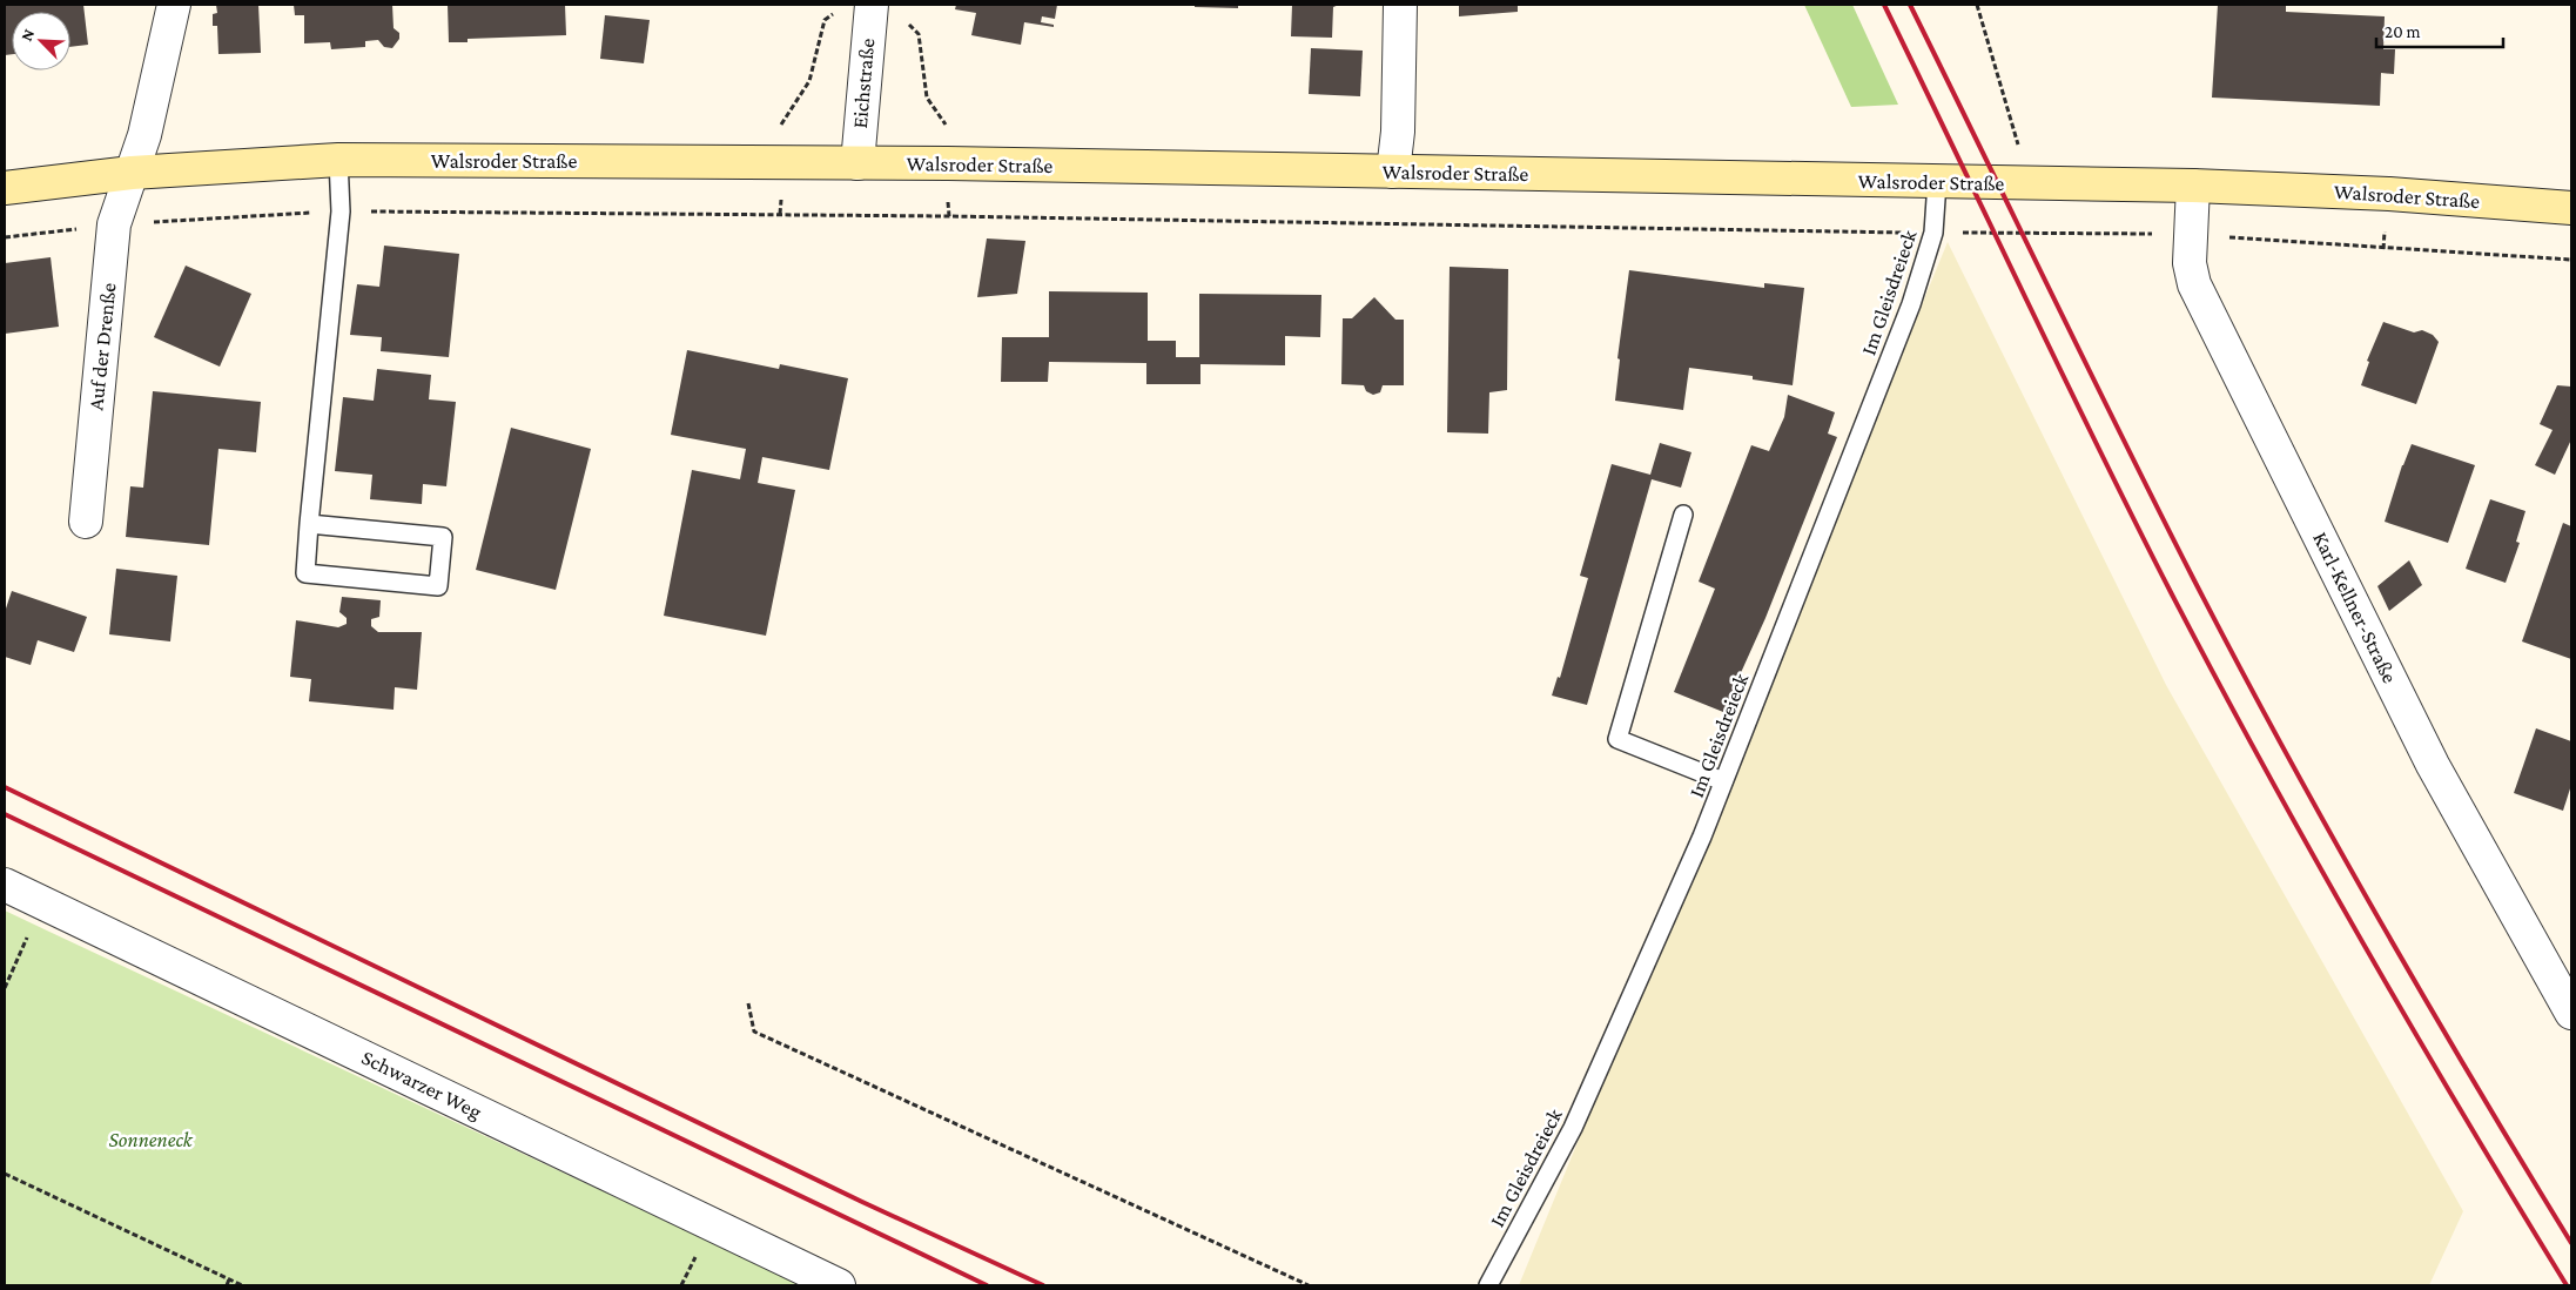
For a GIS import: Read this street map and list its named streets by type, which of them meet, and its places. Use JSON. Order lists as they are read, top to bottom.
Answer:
{
  "streets": {
    "street": [
      "Eichstraße",
      "Walsroder Straße",
      "Auf der Drenße",
      "Karl-Kellner-Straße",
      "Schwarzer Weg"
    ],
    "lane": ["Im Gleisdreieck"]
  },
  "crossings": [
    ["Eichstraße", "Walsroder Straße"],
    ["Walsroder Straße", "Im Gleisdreieck"],
    ["Walsroder Straße", "Auf der Drenße"],
    ["Walsroder Straße", "Karl-Kellner-Straße"]
  ],
  "parks": ["Sonneneck"],
  "scale_bar": "20 m",
  "north": "top left"
}
